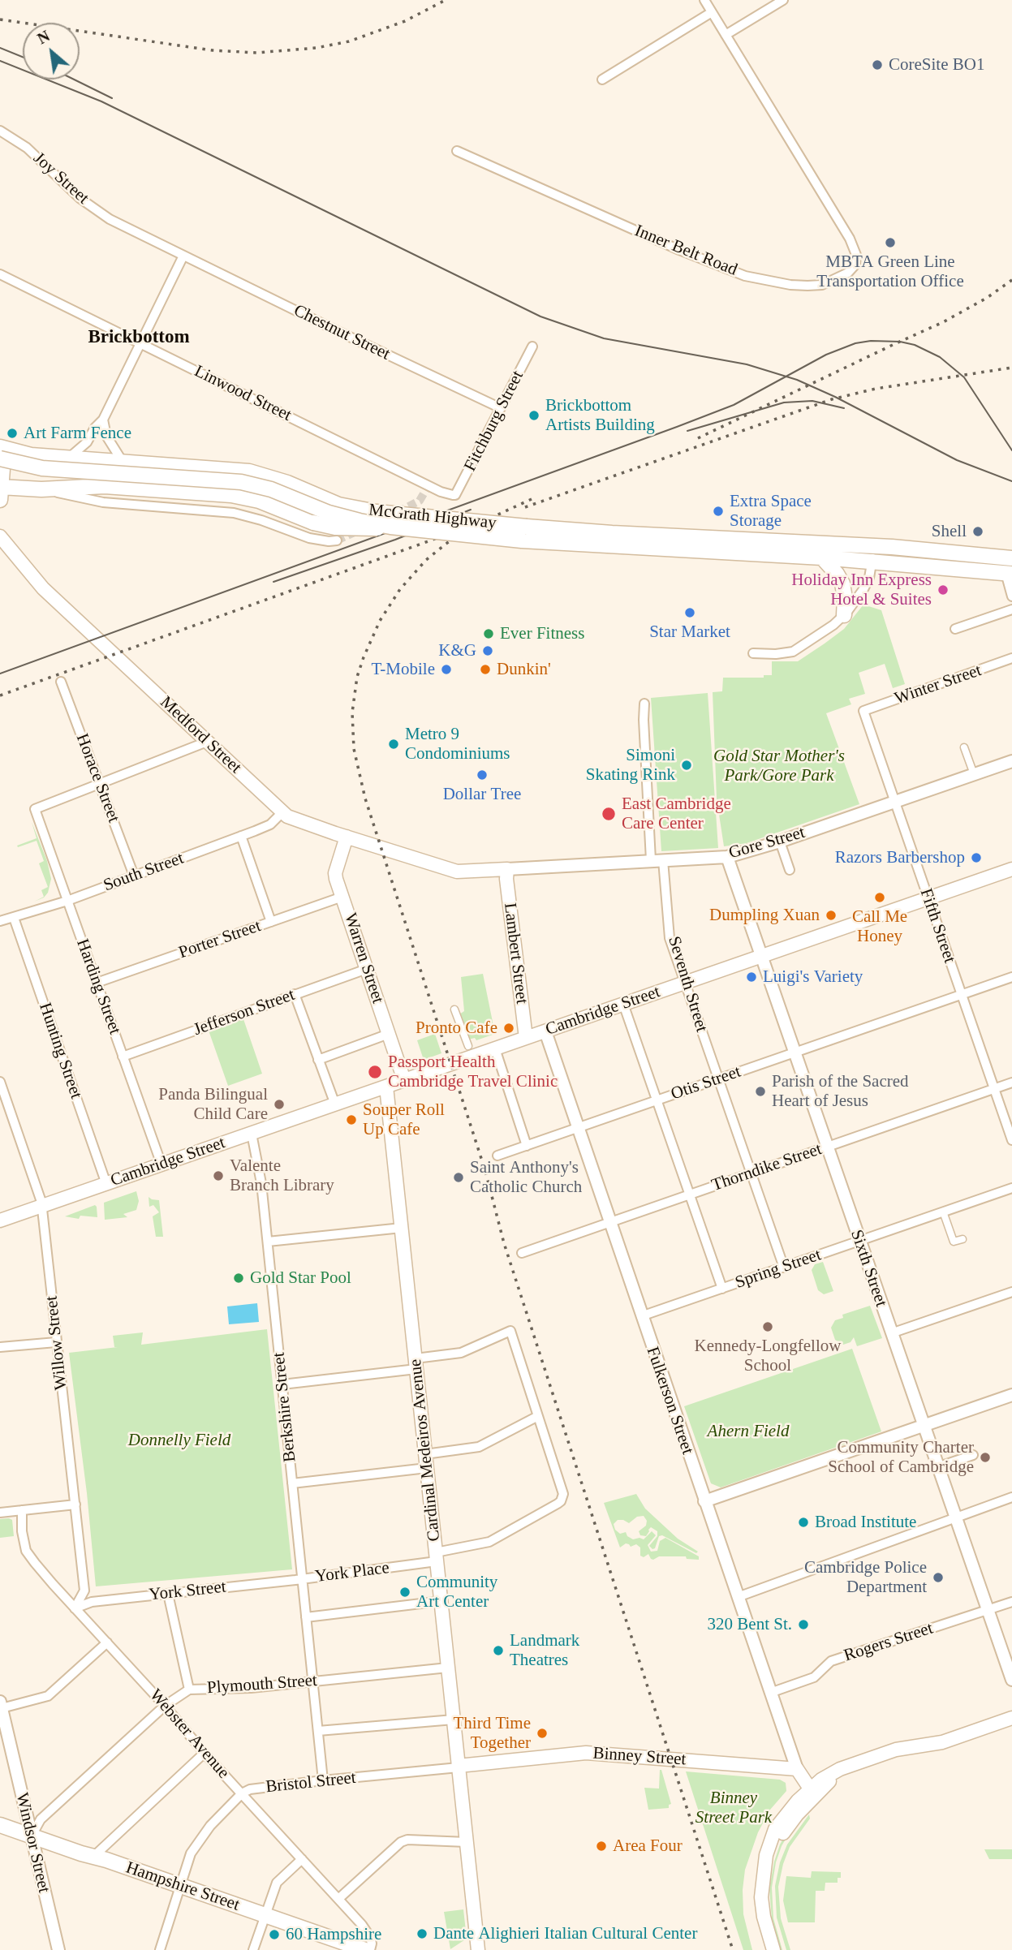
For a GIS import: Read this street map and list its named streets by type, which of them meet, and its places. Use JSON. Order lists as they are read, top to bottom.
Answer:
{
  "streets": {
    "main road": [
      "McGrath Highway",
      "Medford Street",
      "Gore Street",
      "Lambert Street",
      "Warren Street",
      "Cambridge Street",
      "Cardinal Medeiros Avenue",
      "Binney Street",
      "Hampshire Street"
    ],
    "street": [
      "Joy Street",
      "Inner Belt Road",
      "Chestnut Street",
      "Linwood Street",
      "Fitchburg Street",
      "Winter Street",
      "Horace Street",
      "South Street",
      "Fifth Street",
      "Porter Street",
      "Seventh Street",
      "Harding Street",
      "Jefferson Street",
      "Hunting Street",
      "Otis Street",
      "Thorndike Street",
      "Sixth Street",
      "Spring Street",
      "Willow Street",
      "Fulkerson Street",
      "Berkshire Street",
      "York Place",
      "York Street",
      "Rogers Street",
      "Plymouth Street",
      "Webster Avenue",
      "Bristol Street",
      "Windsor Street"
    ]
  },
  "crossings": [
    ["Joy Street", "Chestnut Street"],
    ["Chestnut Street", "Fitchburg Street"],
    ["Linwood Street", "Fitchburg Street"],
    ["Winter Street", "Fifth Street"],
    ["Medford Street", "Gore Street"],
    ["Medford Street", "South Street"],
    ["Medford Street", "Warren Street"],
    ["Horace Street", "South Street"],
    ["Horace Street", "Harding Street"],
    ["Gore Street", "Fifth Street"],
    ["Gore Street", "Lambert Street"],
    ["Gore Street", "Seventh Street"],
    ["Gore Street", "Sixth Street"],
    ["South Street", "Harding Street"],
    ["South Street", "Hunting Street"],
    ["Fifth Street", "Cambridge Street"],
    ["Fifth Street", "Otis Street"],
    ["Fifth Street", "Thorndike Street"],
    ["Porter Street", "Warren Street"],
    ["Porter Street", "Harding Street"],
    ["Lambert Street", "Cambridge Street"],
    ["Warren Street", "Cambridge Street"],
    ["Warren Street", "Jefferson Street"],
    ["Seventh Street", "Cambridge Street"],
    ["Seventh Street", "Otis Street"],
    ["Seventh Street", "Thorndike Street"],
    ["Seventh Street", "Spring Street"],
    ["Harding Street", "Cambridge Street"],
    ["Harding Street", "Jefferson Street"],
    ["Cambridge Street", "Hunting Street"],
    ["Cambridge Street", "Sixth Street"],
    ["Cambridge Street", "Willow Street"],
    ["Cambridge Street", "Fulkerson Street"],
    ["Cambridge Street", "Berkshire Street"],
    ["Cambridge Street", "Cardinal Medeiros Avenue"],
    ["Otis Street", "Sixth Street"],
    ["Otis Street", "Fulkerson Street"],
    ["Thorndike Street", "Sixth Street"],
    ["Thorndike Street", "Fulkerson Street"],
    ["Sixth Street", "Spring Street"],
    ["Sixth Street", "Rogers Street"],
    ["Spring Street", "Fulkerson Street"],
    ["Willow Street", "York Street"],
    ["Willow Street", "Webster Avenue"],
    ["Fulkerson Street", "Rogers Street"],
    ["Fulkerson Street", "Binney Street"],
    ["Berkshire Street", "York Place"],
    ["Berkshire Street", "York Street"],
    ["Berkshire Street", "Plymouth Street"],
    ["Berkshire Street", "Bristol Street"],
    ["Cardinal Medeiros Avenue", "York Place"],
    ["Cardinal Medeiros Avenue", "Plymouth Street"],
    ["Cardinal Medeiros Avenue", "Binney Street"],
    ["Cardinal Medeiros Avenue", "Bristol Street"],
    ["York Place", "York Street"],
    ["York Street", "Webster Avenue"],
    ["Plymouth Street", "Webster Avenue"],
    ["Plymouth Street", "Windsor Street"],
    ["Plymouth Street", "Hampshire Street"],
    ["Webster Avenue", "Bristol Street"],
    ["Binney Street", "Bristol Street"],
    ["Bristol Street", "Hampshire Street"],
    ["Windsor Street", "Hampshire Street"]
  ],
  "districts": ["Brickbottom"],
  "parks": [
    "Gold Star Mother's Park/Gore Park",
    "Ahern Field",
    "Donnelly Field",
    "Binney Street Park"
  ],
  "places": [
    "CoreSite BO1",
    "MBTA Green Line Transportation Office",
    "Brickbottom Artists Building",
    "Art Farm Fence",
    "Extra Space Storage",
    "Shell",
    "Holiday Inn Express Hotel & Suites",
    "Star Market",
    "Ever Fitness",
    "K&G",
    "T-Mobile",
    "Dunkin'",
    "Metro 9 Condominiums",
    "Simoni Skating Rink",
    "Dollar Tree",
    "East Cambridge Care Center",
    "Razors Barbershop",
    "Call Me Honey",
    "Dumpling Xuan",
    "Luigi's Variety",
    "Pronto Cafe",
    "Passport Health Cambridge Travel Clinic",
    "Parish of the Sacred Heart of Jesus",
    "Panda Bilingual Child Care",
    "Souper Roll Up Cafe",
    "Valente Branch Library",
    "Saint Anthony's Catholic Church",
    "Gold Star Pool",
    "Kennedy-Longfellow School",
    "Community Charter School of Cambridge",
    "Broad Institute",
    "Cambridge Police Department",
    "Community Art Center",
    "320 Bent St.",
    "Landmark Theatres",
    "Third Time Together",
    "Area Four",
    "Dante Alighieri Italian Cultural Center",
    "60 Hampshire"
  ],
  "north": "top left"
}
